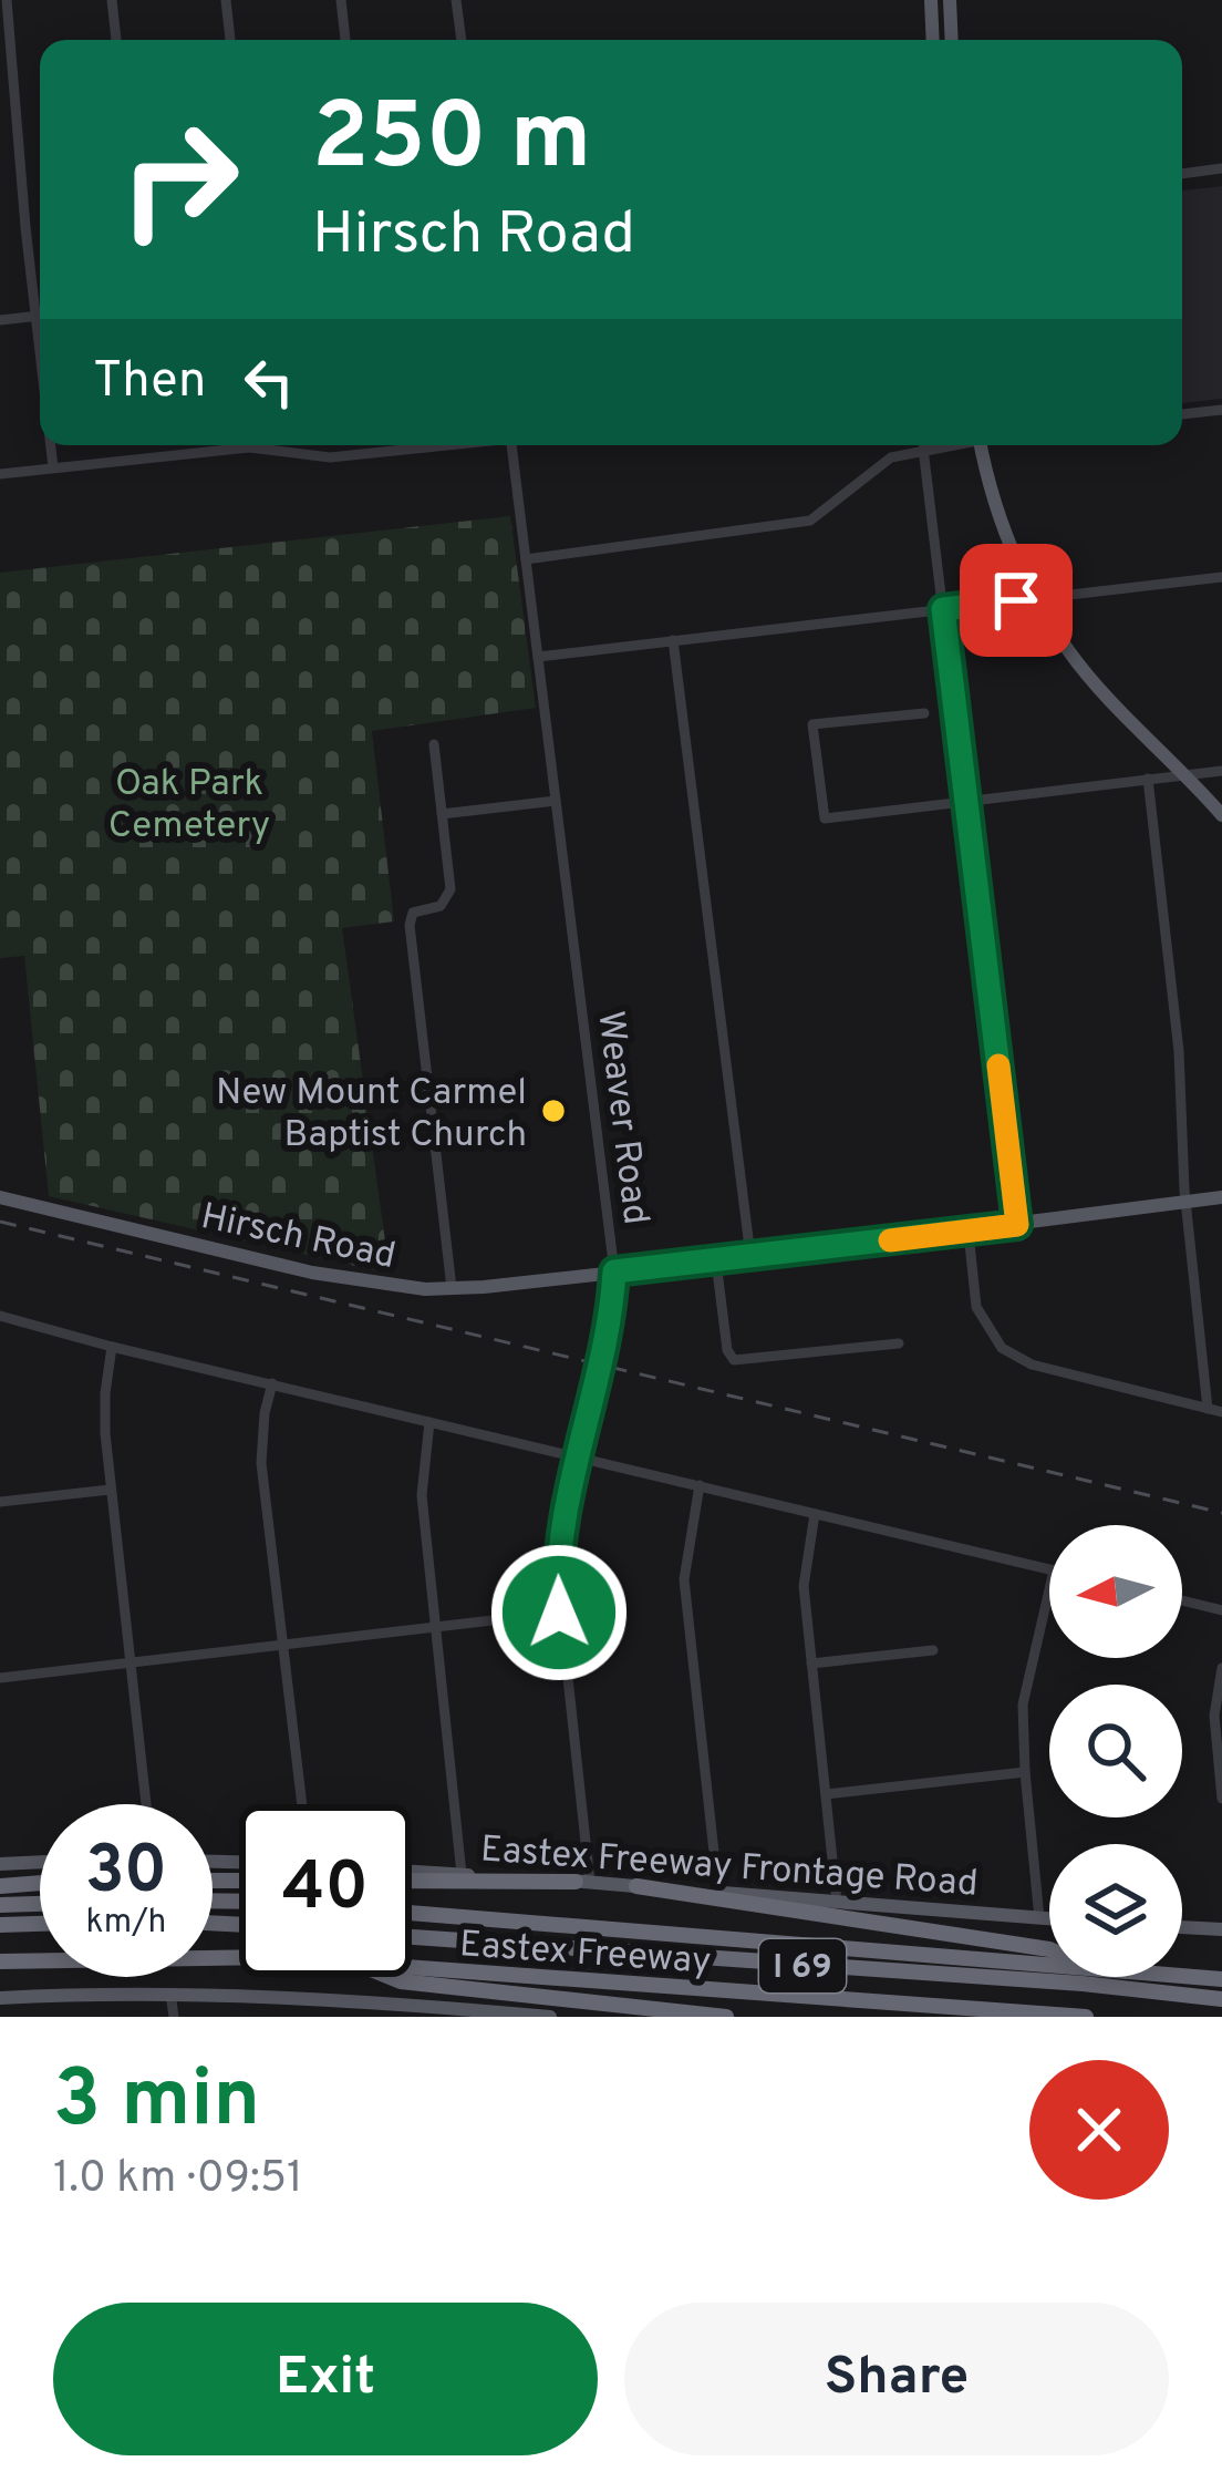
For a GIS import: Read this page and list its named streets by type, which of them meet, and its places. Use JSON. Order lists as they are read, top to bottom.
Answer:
{
  "streets": {
    "highway": ["Eastex Freeway", "I 69"],
    "main road": ["Hirsch Road", "Eastex Freeway Frontage Road"],
    "street": ["Weaver Road"]
  },
  "crossings": [
    ["Weaver Road", "Hirsch Road"],
    ["Weaver Road", "Eastex Freeway Frontage Road"]
  ],
  "parks": ["Oak Park Cemetery"],
  "places": ["New Mount Carmel Baptist Church"],
  "north": "left",
  "page": {
    "turn": ["250 m", "Hirsch Road"],
    "then": "Then",
    "speed": "30 km/h",
    "limit": "40",
    "heading": ["3 min", "1.0 km · 09:51"],
    "buttons": ["Exit", "Share"]
  }
}
